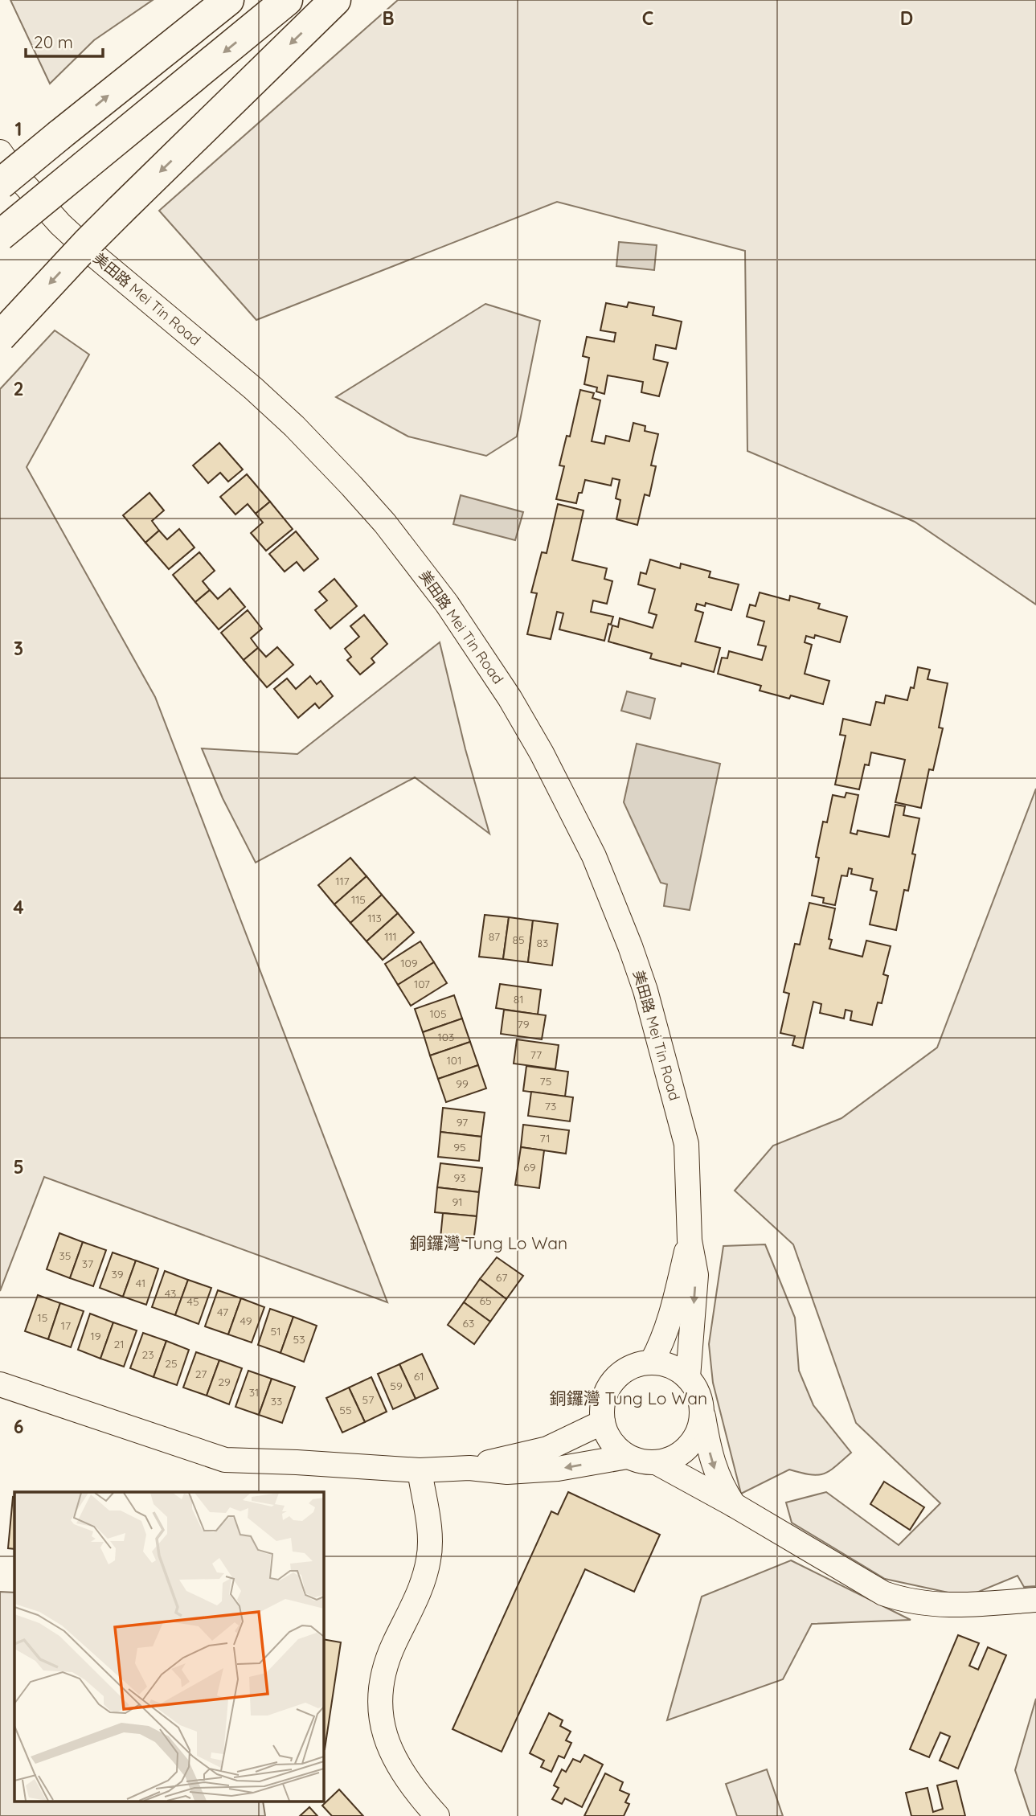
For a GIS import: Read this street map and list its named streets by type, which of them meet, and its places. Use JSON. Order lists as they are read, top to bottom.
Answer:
{
  "streets": {
    "street": ["美田路 Mei Tin Road"]
  },
  "districts": ["銅鑼灣 Tung Lo Wan", "銅鑼灣 Tung Lo Wan"],
  "house_numbers": [
    "117",
    "115",
    "113",
    "111",
    "87",
    "85",
    "83",
    "109",
    "107",
    "81",
    "105",
    "79",
    "103",
    "77",
    "101",
    "75",
    "99",
    "73",
    "97",
    "71",
    "95",
    "69",
    "93",
    "91",
    "35",
    "37",
    "39",
    "67",
    "41",
    "43",
    "65",
    "45",
    "47",
    "15",
    "49",
    "63",
    "17",
    "51",
    "19",
    "53",
    "21",
    "23",
    "25",
    "27",
    "61",
    "29",
    "59",
    "31",
    "57",
    "33",
    "55"
  ],
  "scale_bar": "20 m",
  "grid": {
    "columns": ["B", "C", "D"],
    "rows": [
      "1",
      "2",
      "3",
      "4",
      "5",
      "6"
    ]
  }
}
